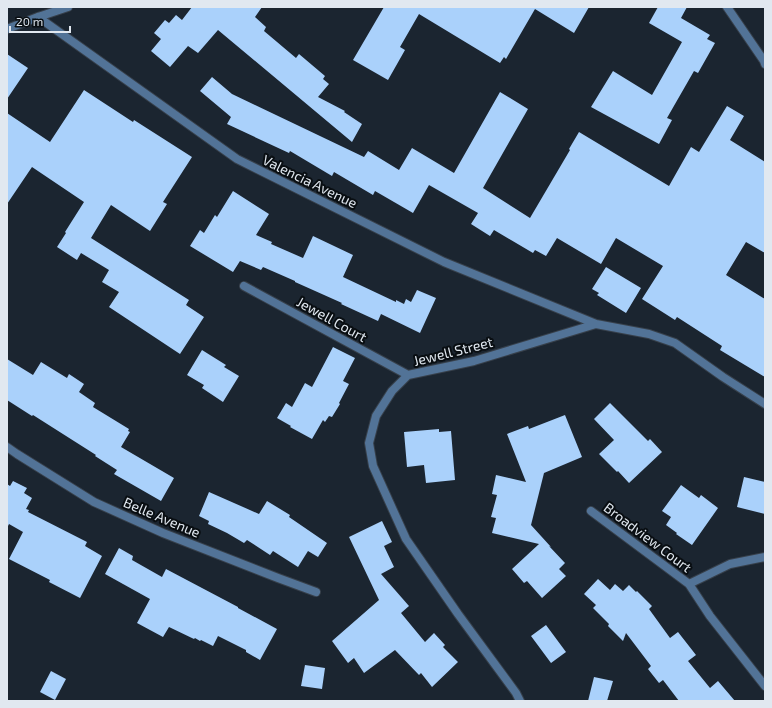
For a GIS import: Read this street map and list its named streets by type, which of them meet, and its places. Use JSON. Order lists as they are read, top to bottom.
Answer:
{
  "streets": {
    "street": [
      "Valencia Avenue",
      "Jewell Court",
      "Jewell Street",
      "Belle Avenue",
      "Broadview Court"
    ]
  },
  "crossings": [
    ["Valencia Avenue", "Jewell Street"],
    ["Jewell Court", "Jewell Street"]
  ],
  "scale_bar": "20 m"
}
